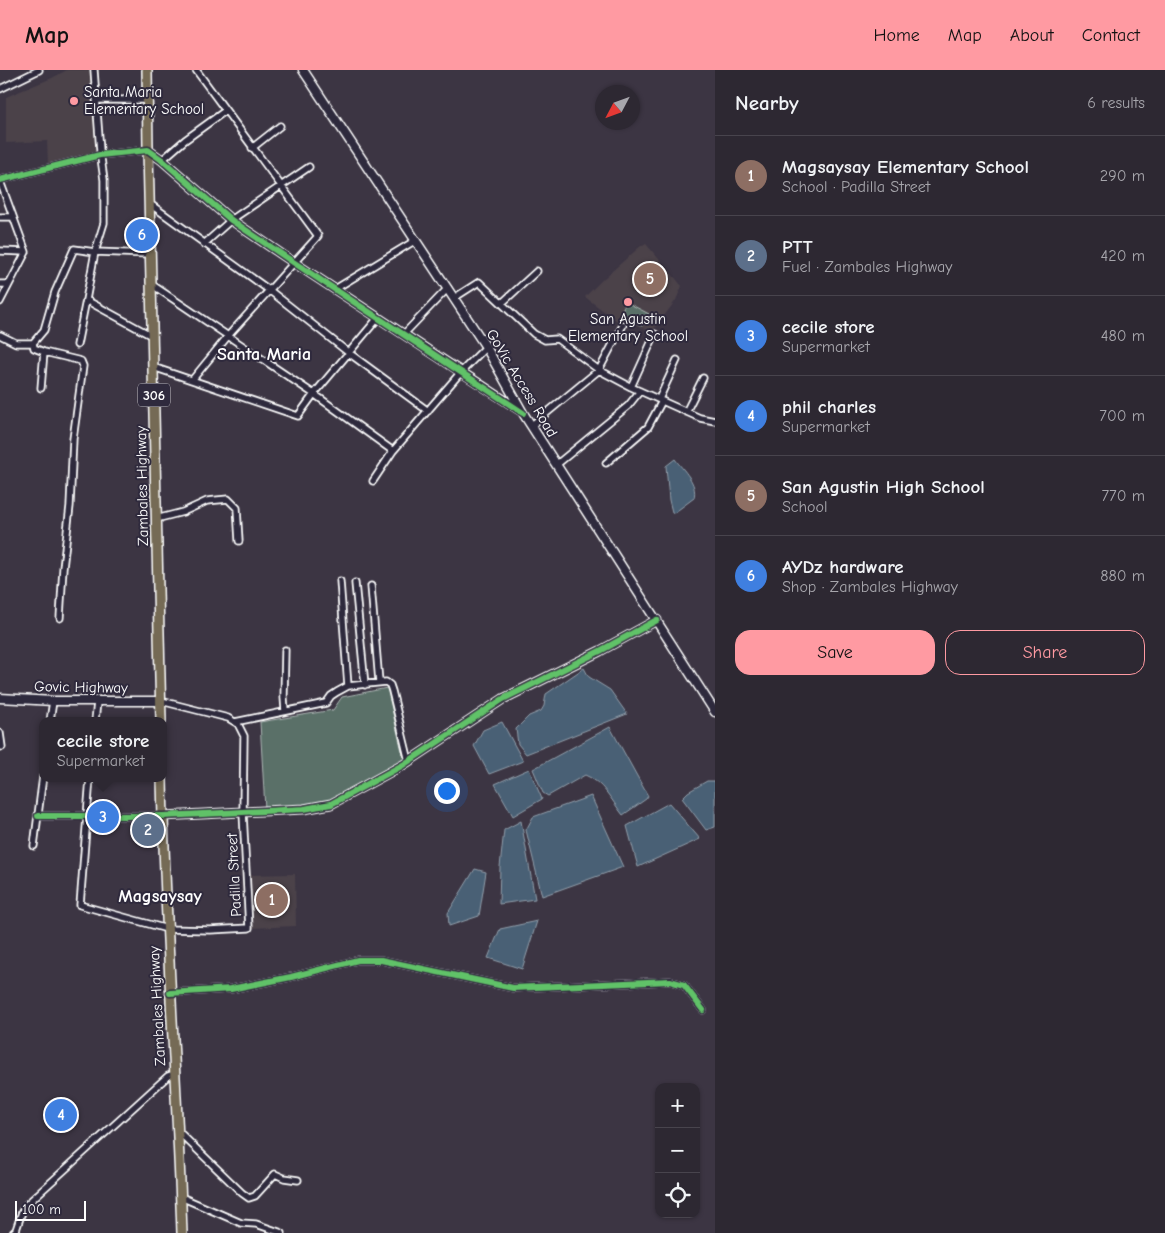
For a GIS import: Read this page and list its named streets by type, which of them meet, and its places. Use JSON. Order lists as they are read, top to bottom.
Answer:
{
  "streets": {
    "main road": ["306", "Zambales Highway"],
    "street": ["GoVic Access Road", "Govic Highway", "Padilla Street"]
  },
  "crossings": [
    ["Zambales Highway", "Govic Highway"],
    ["Zambales Highway", "Padilla Street"]
  ],
  "districts": ["Santa Maria", "Magsaysay"],
  "places": ["Santa Maria Elementary School", "San Agustin Elementary School"],
  "scale_bar": "100 m",
  "north": "bottom left",
  "page": {
    "header": "Map",
    "nav": [
      "Home",
      "Map",
      "About",
      "Contact"
    ],
    "heading": ["Nearby", "6 results"],
    "list": [
      {
        "mark": "1",
        "name": "Magsaysay Elementary School",
        "note": "School · Padilla Street",
        "value": "290 m"
      },
      {
        "mark": "2",
        "name": "PTT",
        "note": "Fuel · Zambales Highway",
        "value": "420 m"
      },
      {
        "mark": "3",
        "name": "cecile store",
        "note": "Supermarket",
        "value": "480 m"
      },
      {
        "mark": "4",
        "name": "phil charles",
        "note": "Supermarket",
        "value": "700 m"
      },
      {
        "mark": "5",
        "name": "San Agustin High School",
        "note": "School",
        "value": "770 m"
      },
      {
        "mark": "6",
        "name": "AYDz hardware",
        "note": "Shop · Zambales Highway",
        "value": "880 m"
      }
    ],
    "pins": [
      "6",
      "5",
      "3",
      "2",
      "1",
      "4"
    ],
    "buttons": ["Save", "Share"],
    "popup": ["cecile store", "Supermarket"],
    "map_buttons": ["+", "−"],
    "scale": "100 m"
  }
}
